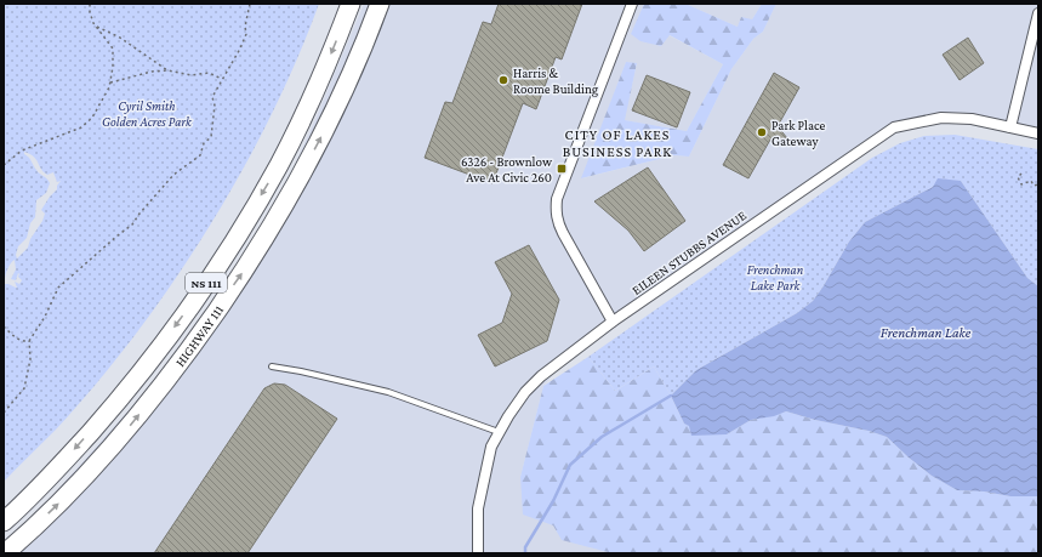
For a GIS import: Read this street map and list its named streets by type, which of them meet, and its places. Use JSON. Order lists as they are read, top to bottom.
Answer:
{
  "streets": {
    "highway": ["NS 111", "HIGHWAY 111"],
    "street": ["EILEEN STUBBS AVENUE"]
  },
  "districts": ["CITY OF LAKES BUSINESS PARK"],
  "water": ["Frenchman Lake"],
  "parks": ["Cyril Smith Golden Acres Park", "Frenchman Lake Park"],
  "places": {
    "other": ["Harris & Roome Building", "Park Place Gateway"],
    "transit": ["6326 - Brownlow Ave At Civic 260"]
  }
}
